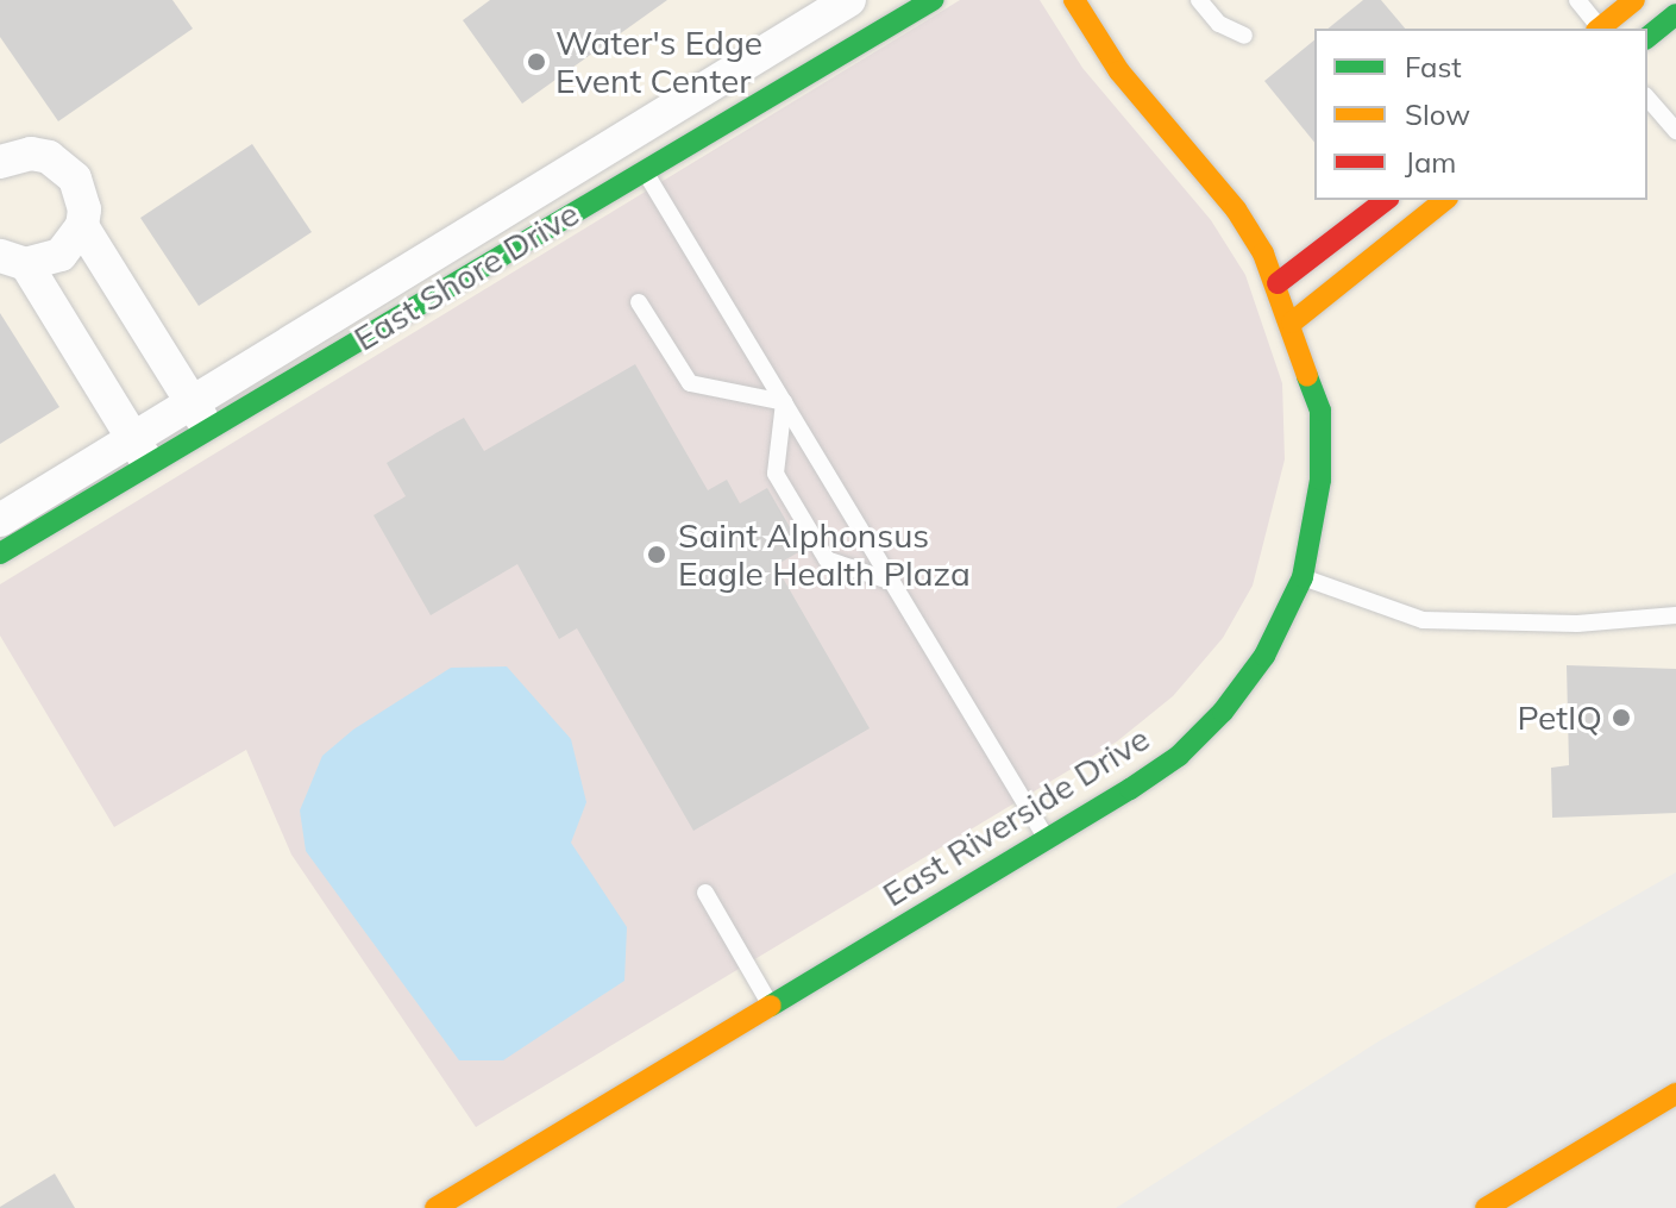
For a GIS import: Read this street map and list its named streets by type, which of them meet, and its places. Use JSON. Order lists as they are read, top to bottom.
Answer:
{
  "streets": {
    "main road": ["East Shore Drive", "East Riverside Drive"]
  },
  "places": ["Water's Edge Event Center", "Saint Alphonsus Eagle Health Plaza", "PetIQ"],
  "legend": ["Fast", "Slow", "Jam"]
}
